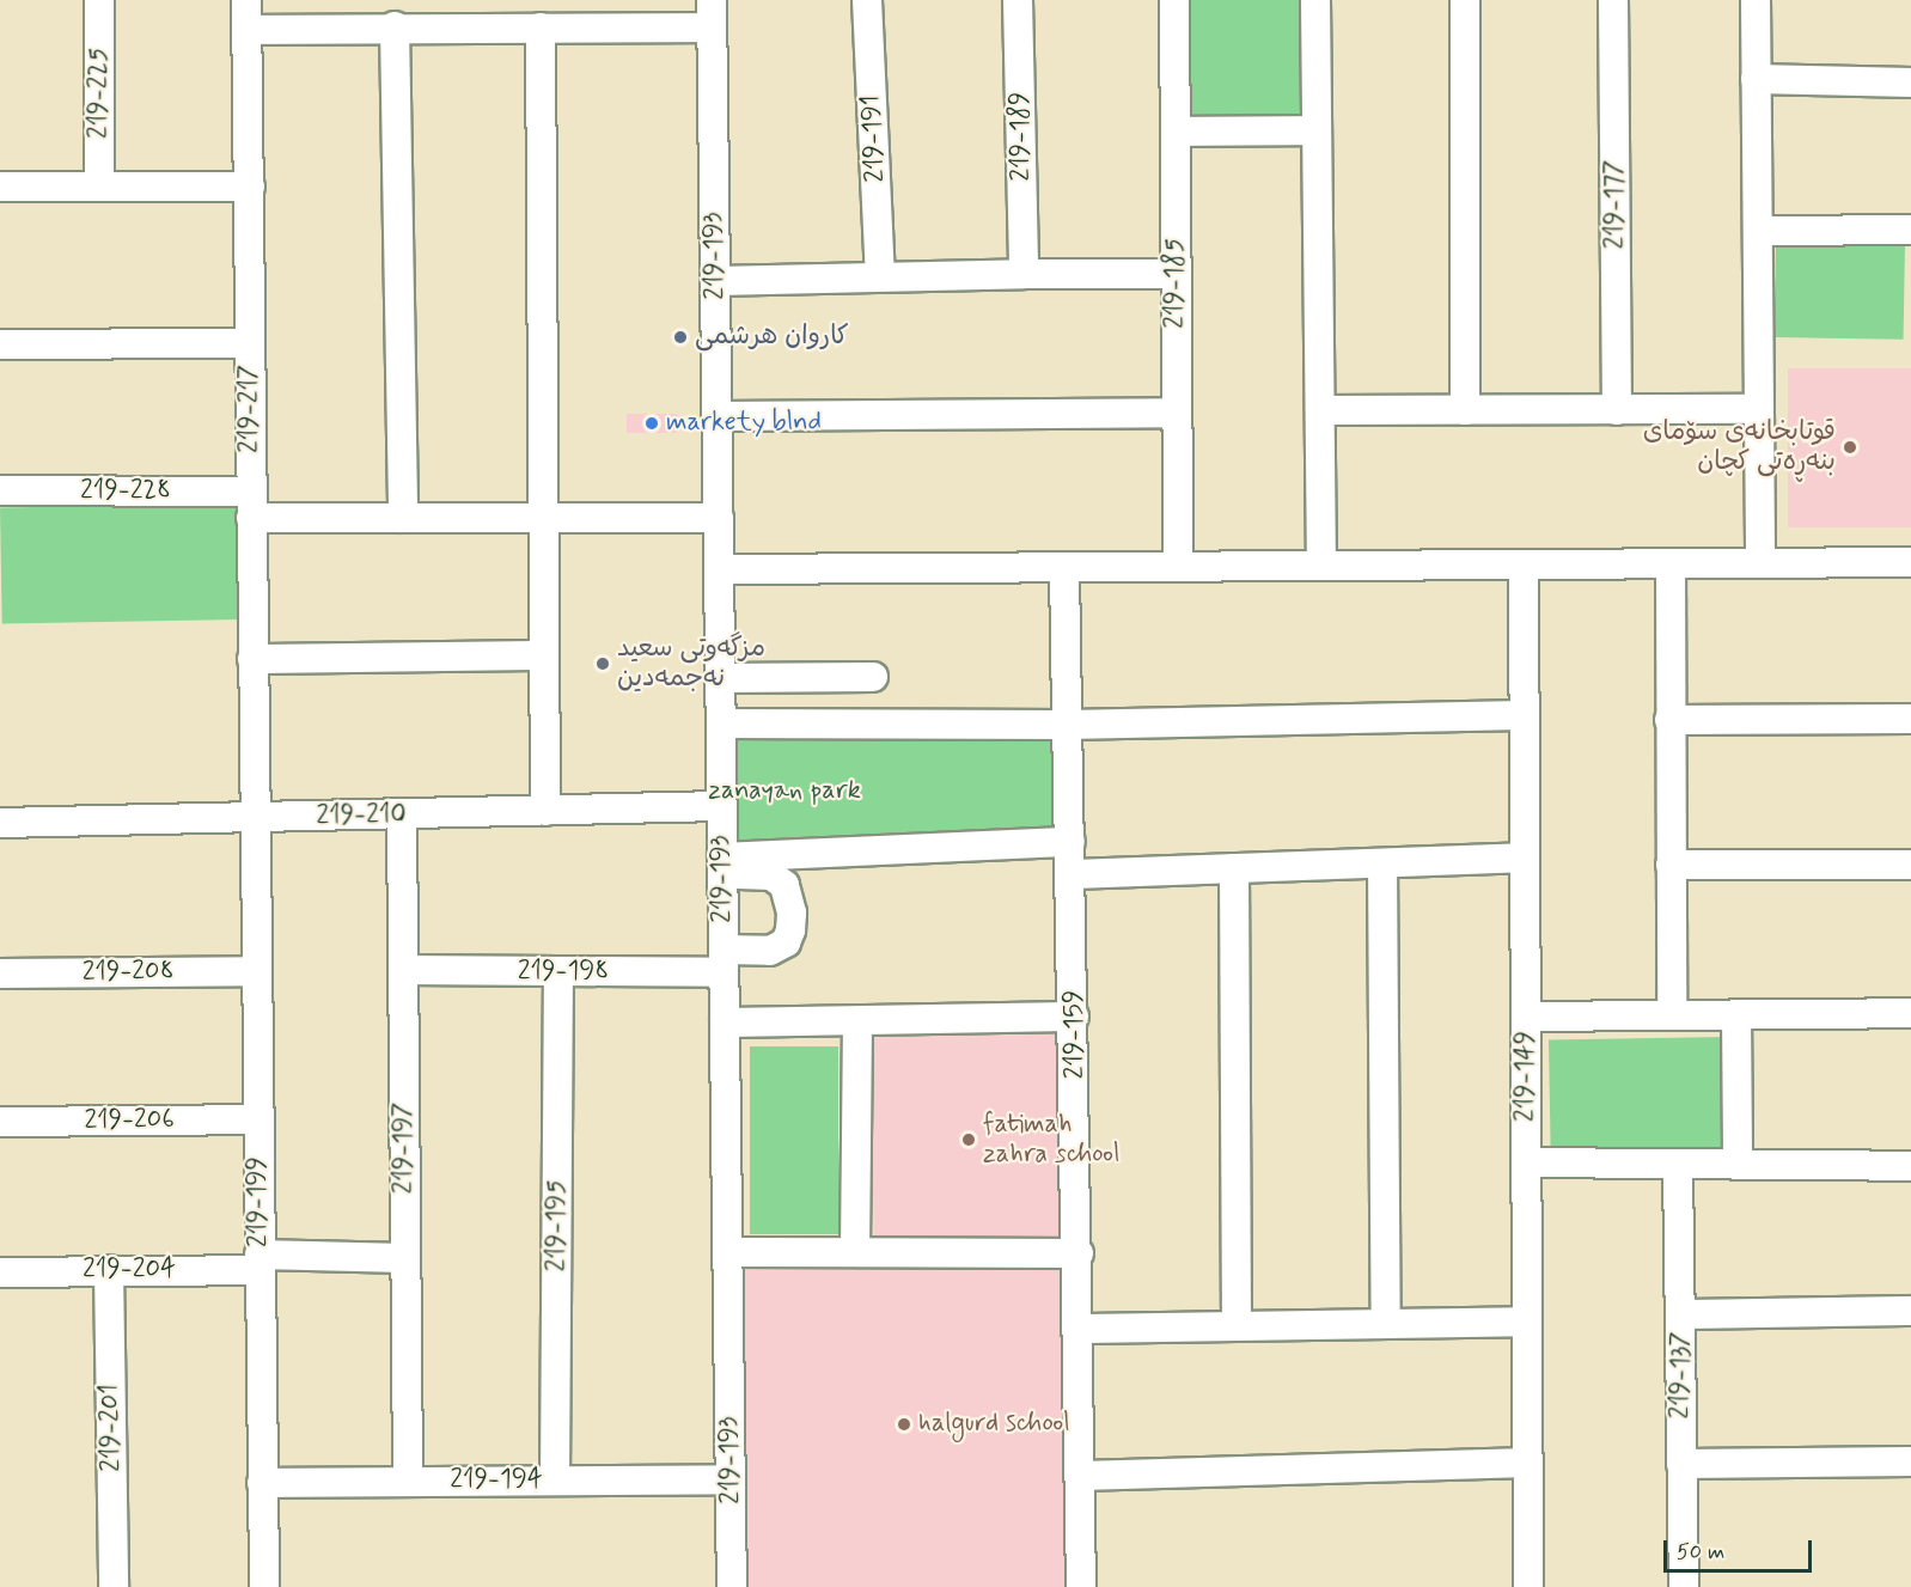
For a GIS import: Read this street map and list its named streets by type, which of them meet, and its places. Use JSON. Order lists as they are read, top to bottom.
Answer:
{
  "streets": {
    "street": [
      "219-225",
      "219-189",
      "219-191",
      "219-177",
      "219-193",
      "219-185",
      "219-217",
      "219-228",
      "219-210",
      "219-208",
      "219-198",
      "219-159",
      "219-149",
      "219-206",
      "219-197",
      "219-199",
      "219-195",
      "219-204",
      "219-137",
      "219-201",
      "219-194"
    ]
  },
  "crossings": [
    ["219-193", "219-228"],
    ["219-193", "219-210"],
    ["219-193", "219-198"],
    ["219-193", "219-194"],
    ["219-217", "219-228"],
    ["219-217", "219-210"],
    ["219-217", "219-199"],
    ["219-210", "219-197"],
    ["219-210", "219-199"],
    ["219-208", "219-199"],
    ["219-198", "219-197"],
    ["219-198", "219-195"],
    ["219-206", "219-199"],
    ["219-197", "219-204"],
    ["219-197", "219-194"],
    ["219-199", "219-204"],
    ["219-199", "219-194"],
    ["219-195", "219-194"],
    ["219-204", "219-201"]
  ],
  "parks": ["zanayan park"],
  "places": [
    "كاروان هرشمی",
    "markety blnd",
    "قوتابخانەی سۆمای بنەڕەتی کچان",
    "مزگەوتی سعید نەجمەدین",
    "fatimah zahra school",
    "halgurd school"
  ],
  "scale_bar": "50 m"
}
